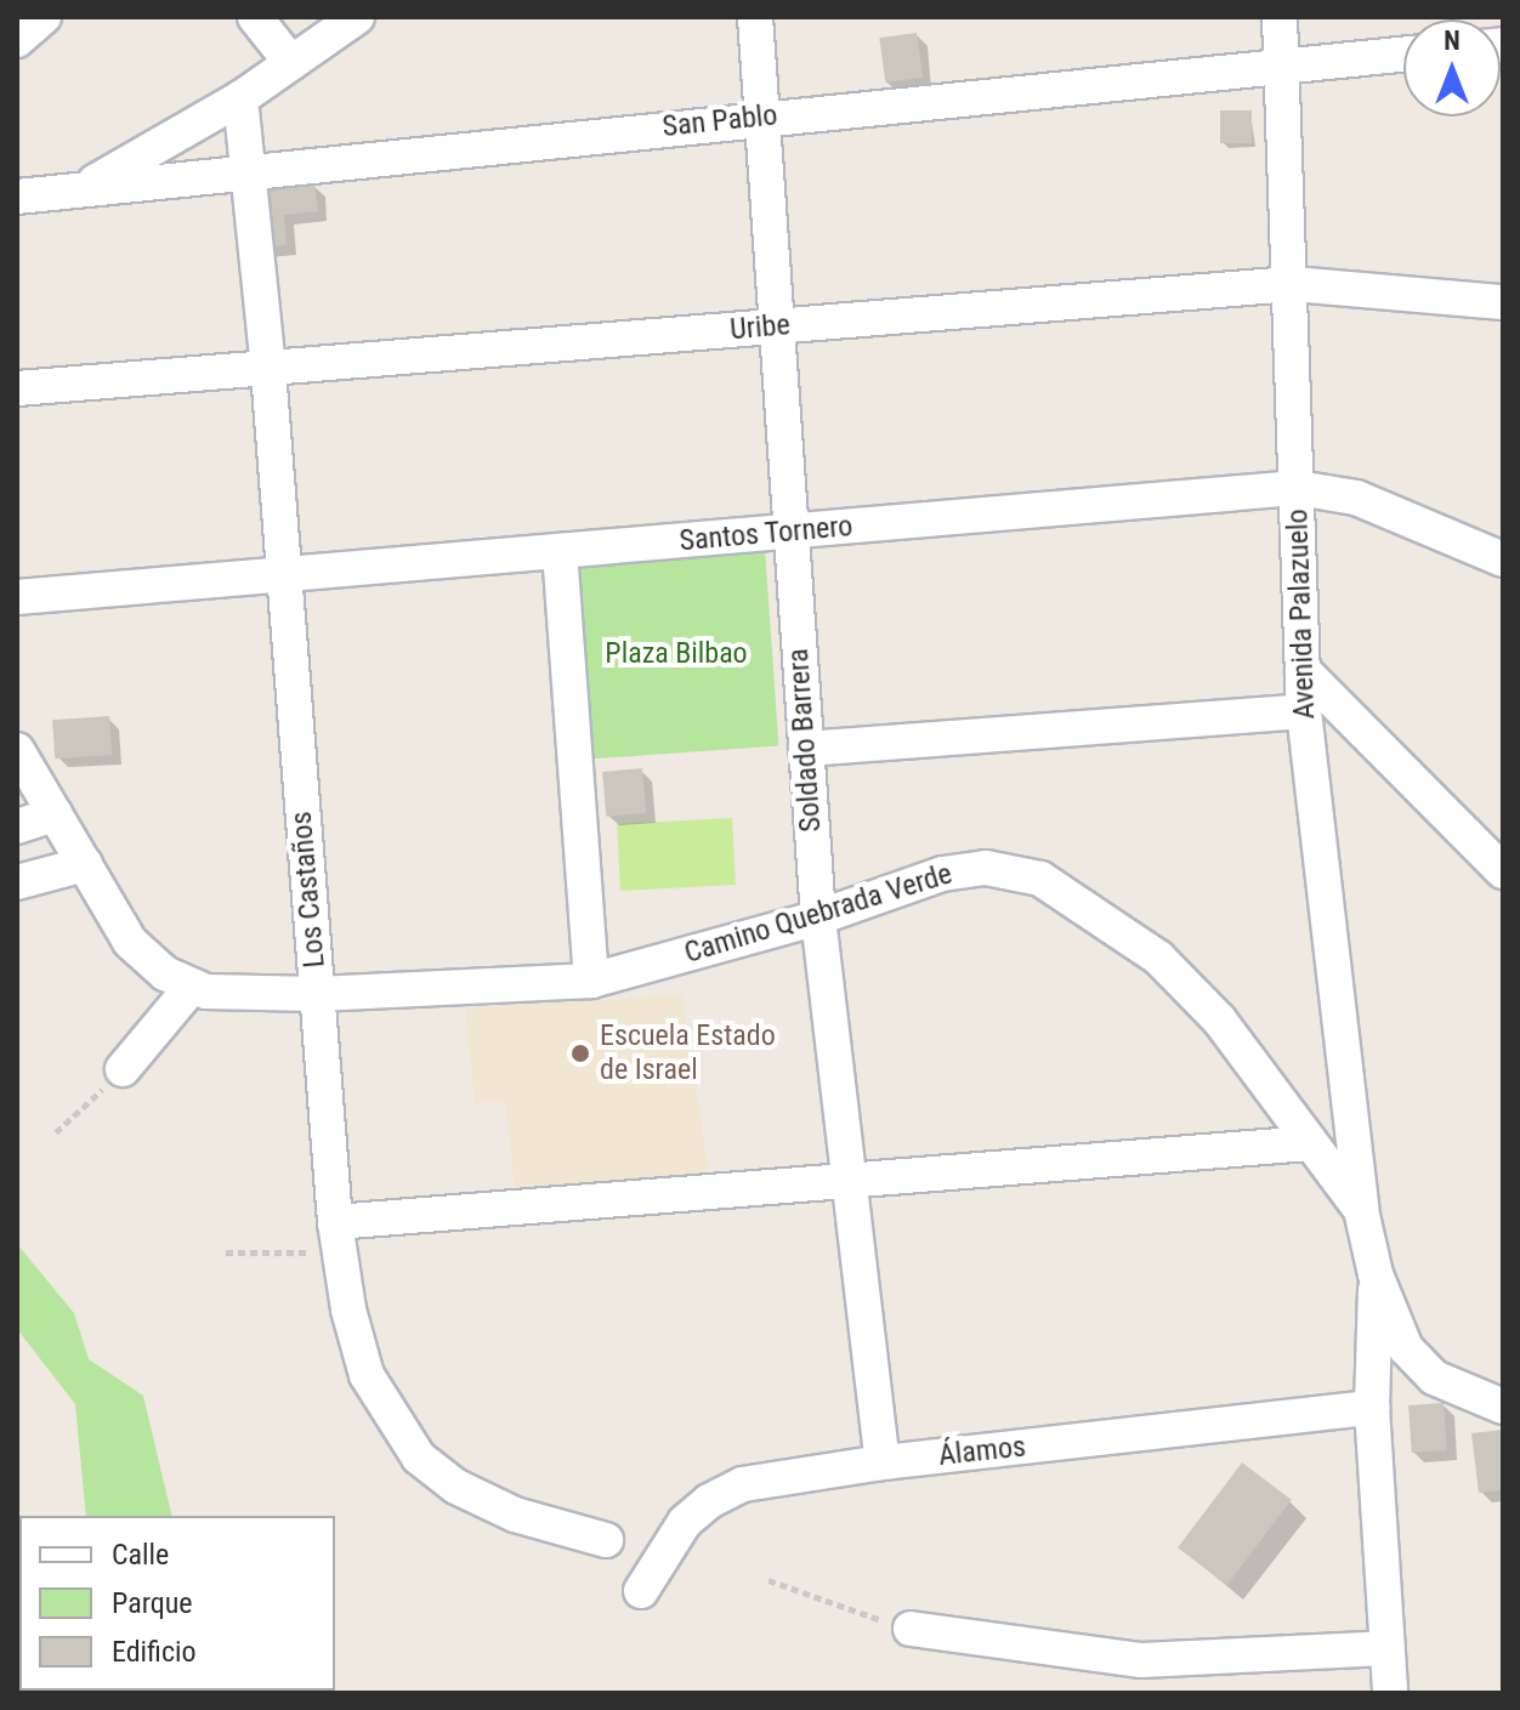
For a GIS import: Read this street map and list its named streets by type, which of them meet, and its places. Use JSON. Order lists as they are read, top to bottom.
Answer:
{
  "streets": {
    "street": [
      "San Pablo",
      "Uribe",
      "Santos Tornero",
      "Avenida Palazuelo",
      "Soldado Barrera",
      "Los Castaños",
      "Camino Quebrada Verde",
      "Álamos"
    ]
  },
  "crossings": [
    ["San Pablo", "Avenida Palazuelo"],
    ["San Pablo", "Soldado Barrera"],
    ["San Pablo", "Los Castaños"],
    ["Uribe", "Avenida Palazuelo"],
    ["Uribe", "Soldado Barrera"],
    ["Uribe", "Los Castaños"],
    ["Santos Tornero", "Avenida Palazuelo"],
    ["Santos Tornero", "Soldado Barrera"],
    ["Santos Tornero", "Los Castaños"],
    ["Avenida Palazuelo", "Camino Quebrada Verde"],
    ["Soldado Barrera", "Camino Quebrada Verde"],
    ["Soldado Barrera", "Álamos"],
    ["Los Castaños", "Camino Quebrada Verde"]
  ],
  "parks": ["Plaza Bilbao"],
  "places": ["Escuela Estado de Israel"],
  "legend": ["Calle", "Parque", "Edificio"],
  "north": "top"
}
